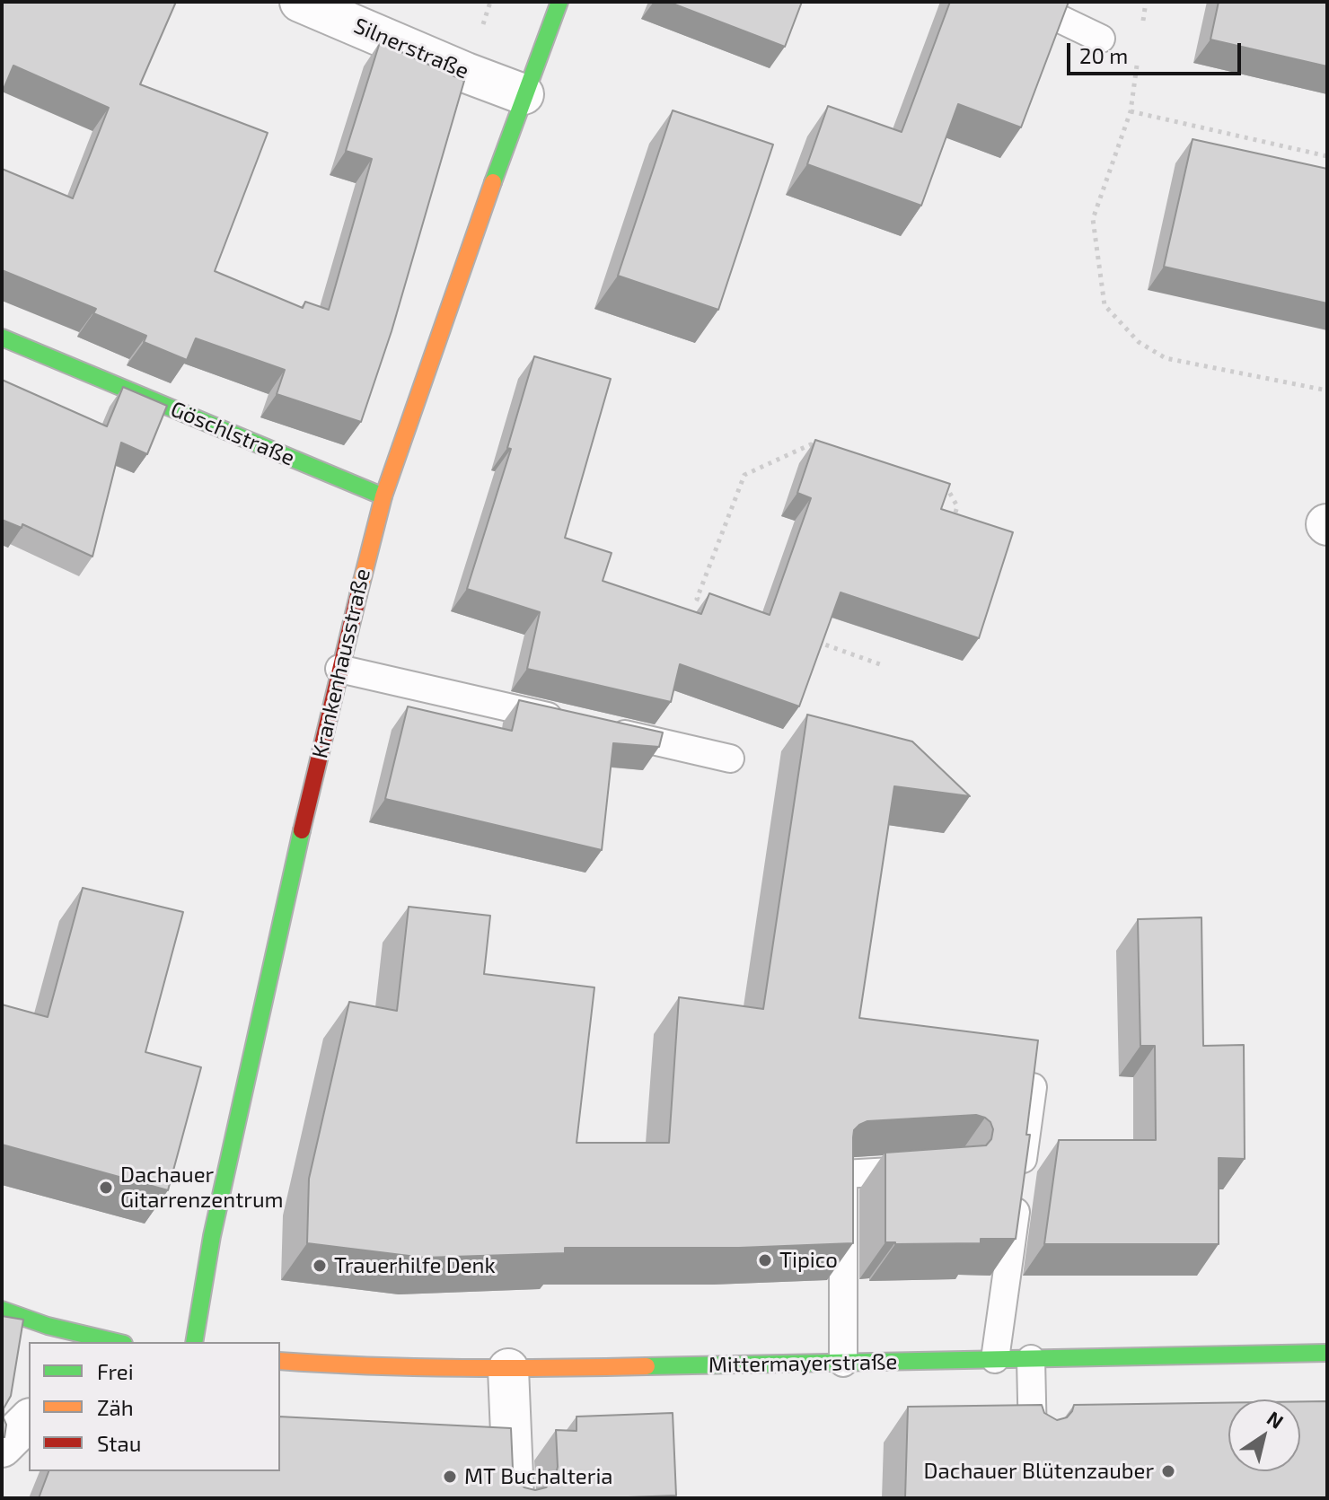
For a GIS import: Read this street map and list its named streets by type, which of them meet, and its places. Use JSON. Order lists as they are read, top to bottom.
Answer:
{
  "streets": {
    "street": [
      "Silnerstraße",
      "Göschlstraße",
      "Krankenhausstraße",
      "Mittermayerstraße"
    ]
  },
  "crossings": [
    ["Silnerstraße", "Krankenhausstraße"],
    ["Göschlstraße", "Krankenhausstraße"]
  ],
  "places": [
    "Dachauer Gitarrenzentrum",
    "Tipico",
    "Trauerhilfe Denk",
    "Dachauer Blütenzauber",
    "MT Buchalteria"
  ],
  "legend": ["Frei", "Zäh", "Stau"],
  "scale_bar": "20 m",
  "north": "top right"
}
